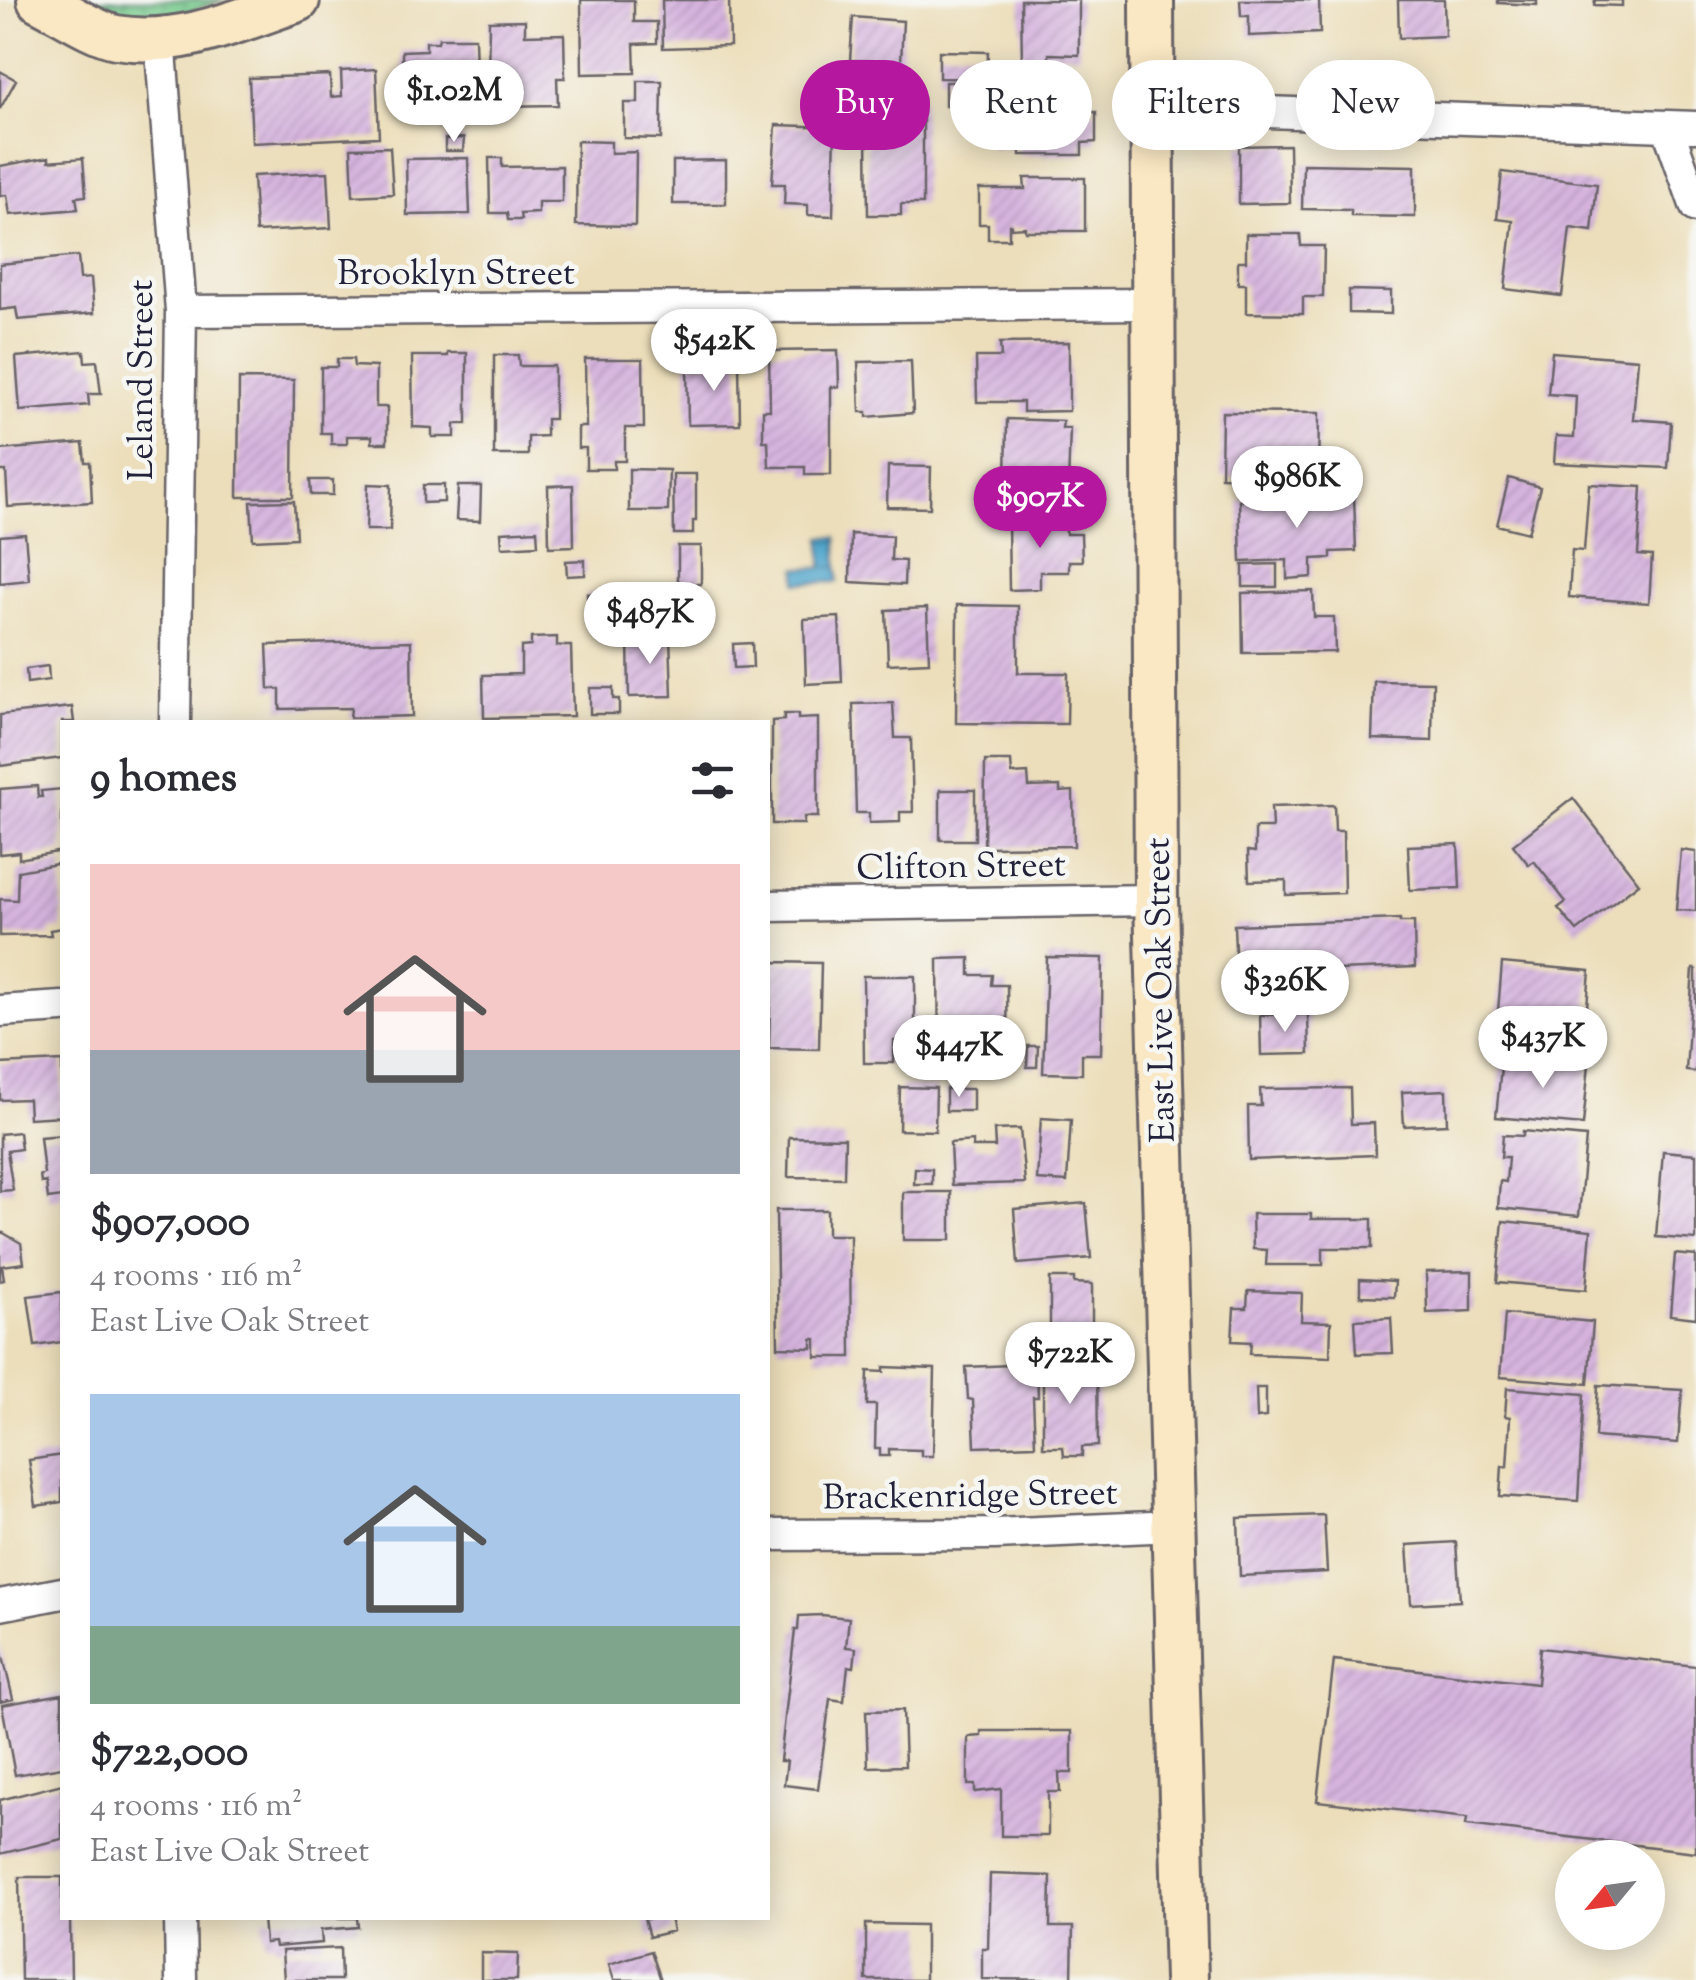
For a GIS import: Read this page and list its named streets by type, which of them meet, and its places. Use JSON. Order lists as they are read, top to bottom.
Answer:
{
  "streets": {
    "street": [
      "Brooklyn Street",
      "Leland Street",
      "Clifton Street",
      "East Live Oak Street",
      "Brackenridge Street"
    ]
  },
  "crossings": [
    ["Brooklyn Street", "Leland Street"],
    ["Brooklyn Street", "East Live Oak Street"],
    ["Clifton Street", "East Live Oak Street"],
    ["East Live Oak Street", "Brackenridge Street"]
  ],
  "north": "bottom left",
  "page": {
    "price": [
      "$1.02M",
      "$542K",
      "$986K",
      "$907K",
      "$487K",
      "$326K",
      "$437K",
      "$447K",
      "$722K"
    ],
    "chip": [
      "Buy",
      "Rent",
      "Filters",
      "New"
    ],
    "heading": "9 homes",
    "list": [
      {
        "name": "$907,000",
        "note": "4 rooms · 116 m² · East Live Oak Street"
      },
      {
        "name": "$722,000",
        "note": "4 rooms · 116 m² · East Live Oak Street"
      }
    ]
  }
}
